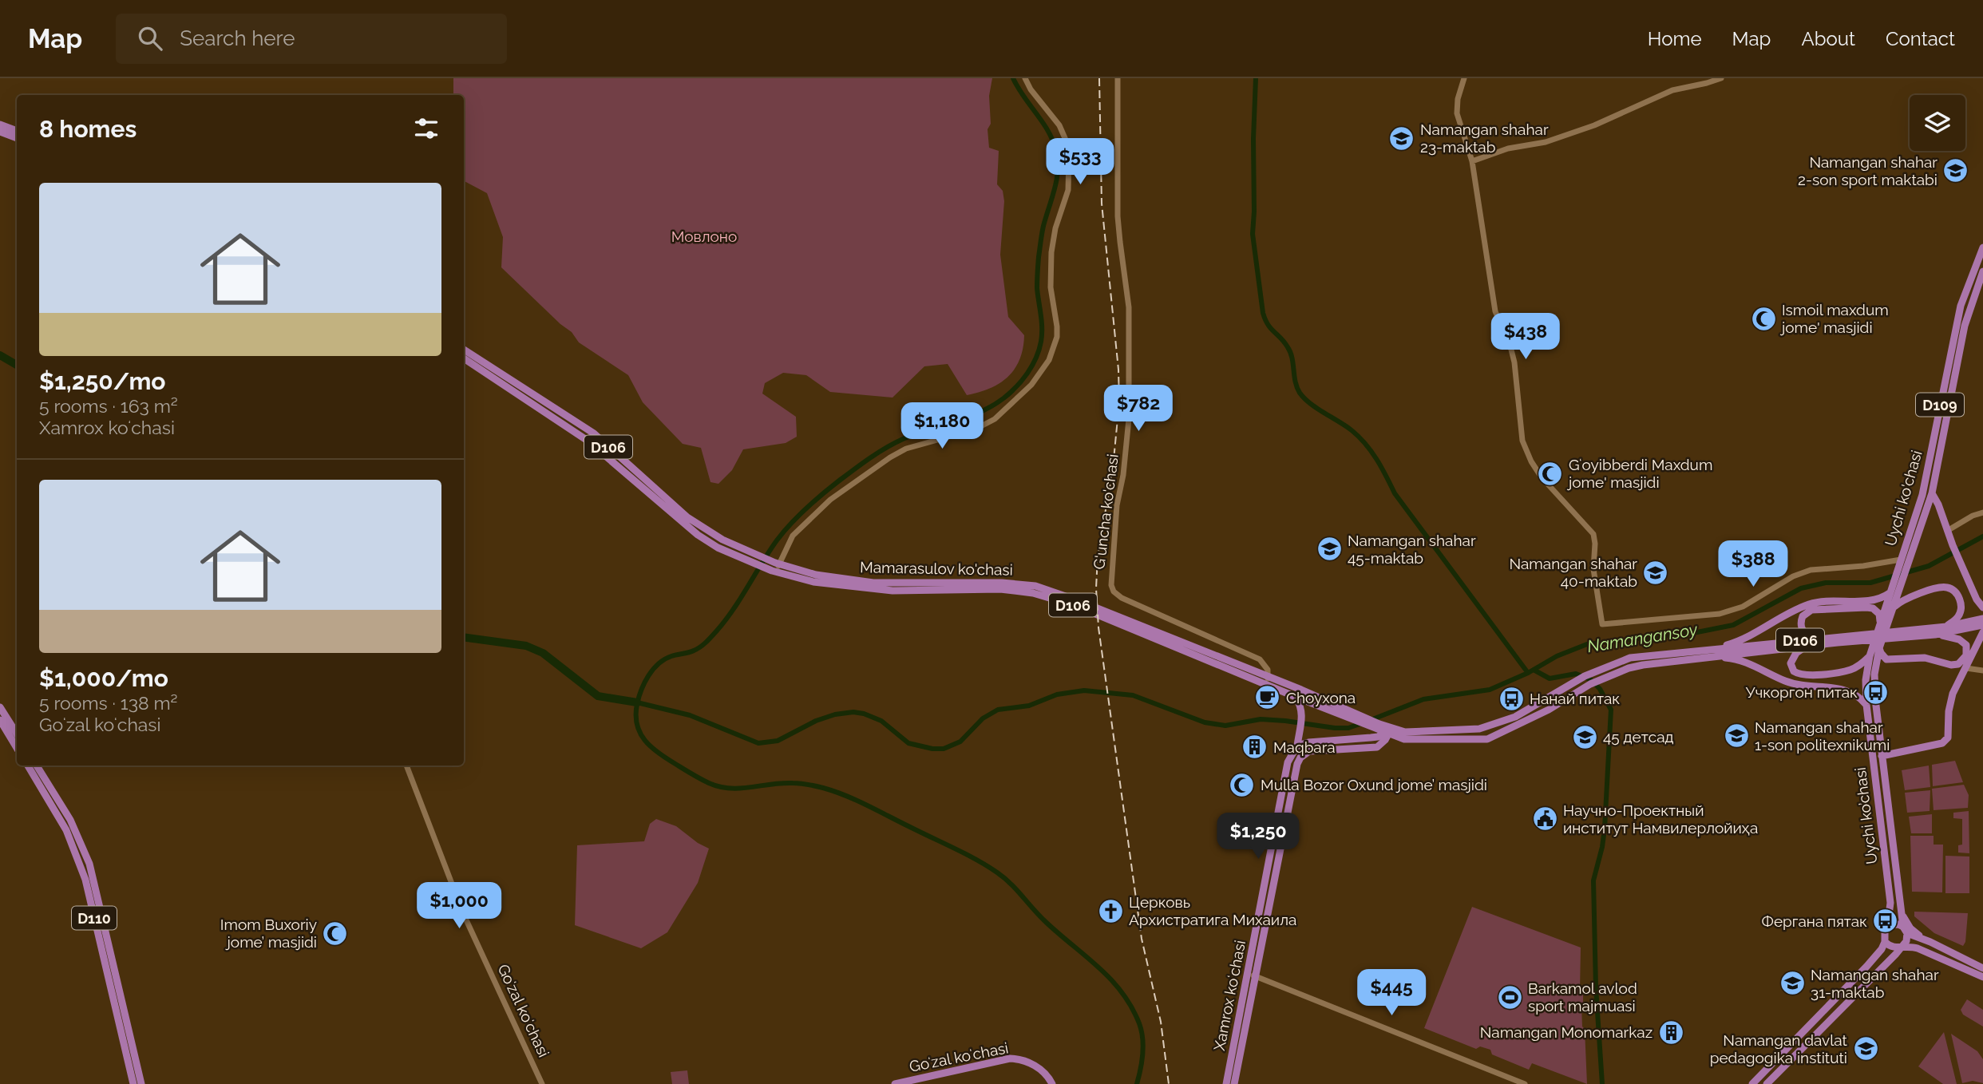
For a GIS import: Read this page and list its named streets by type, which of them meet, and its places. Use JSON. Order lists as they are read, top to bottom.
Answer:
{
  "streets": {
    "main road": [
      "D109",
      "D106",
      "Uychi ko'chasi",
      "Mamarasulov ko'chasi",
      "Uychi ko’chasi",
      "D110",
      "Xamrox koʻchasi",
      "Goʻzal koʻchasi"
    ],
    "street": ["G'uncha ko'chasi"]
  },
  "crossings": [
    ["D109", "Uychi ko'chasi"],
    ["D109", "Uychi ko’chasi"],
    ["D106", "Mamarasulov ko'chasi"],
    ["G'uncha ko'chasi", "Mamarasulov ko'chasi"],
    ["Mamarasulov ko'chasi", "Xamrox koʻchasi"]
  ],
  "water": ["Namangansoy"],
  "parks": ["Мовлоно"],
  "places": {
    "school or university": [
      "Namangan shahar 23-maktab",
      "Namangan shahar 2-son sport maktabi",
      "Namangan shahar 45-maktab",
      "Namangan shahar 40-maktab",
      "Namangan shahar 1-son politexnikumi",
      "45 детсад",
      "Namangan shahar 31-maktab",
      "Namangan davlat pedagogika instituti"
    ],
    "mosque": [
      "Ismoil maxdum jome' masjidi",
      "Gʻoyibberdi Maxdum jome' masjidi",
      "Mulla Bozor Oxund jome’ masjidi",
      "Imom Buxoriy jome’ masjidi"
    ],
    "bus stop": ["Учкоргон питак", "Нанай питак", "Фергана пятак"],
    "cafe": ["Choyxona"],
    "building": ["Maqbara", "Namangan Monomarkaz"],
    "public building": ["Научно-Проектный институт Намвилерлойиҳа"],
    "church": ["Церковь Архистратига Михаила"],
    "sports": ["Barkamol avlod sport majmuasi"]
  },
  "page": {
    "header": "Map",
    "search": "Search here",
    "nav": [
      "Home",
      "Map",
      "About",
      "Contact"
    ],
    "heading": "8 homes",
    "price": [
      "$533",
      "$438",
      "$782",
      "$1,180",
      "$388",
      "$1,250",
      "$1,000",
      "$445"
    ],
    "list": [
      {
        "name": "$1,250/mo",
        "note": "5 rooms · 163 m² · Xamrox koʻchasi"
      },
      {
        "name": "$1,000/mo",
        "note": "5 rooms · 138 m² · Goʻzal koʻchasi"
      }
    ]
  }
}
